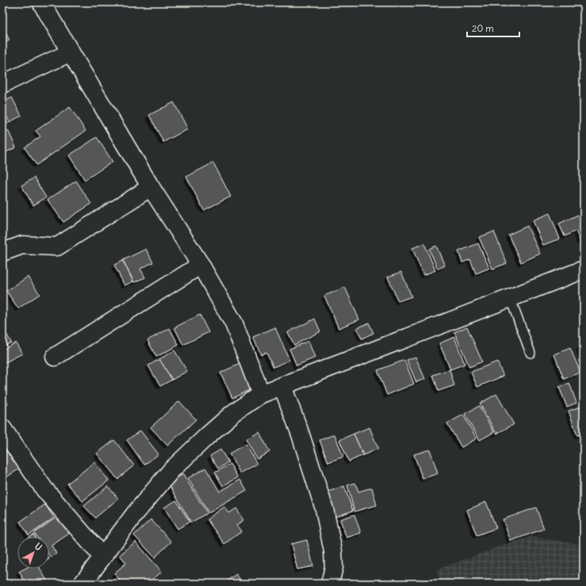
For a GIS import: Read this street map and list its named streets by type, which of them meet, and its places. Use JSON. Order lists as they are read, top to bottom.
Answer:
{
  "scale_bar": "20 m",
  "north": "top right"
}
